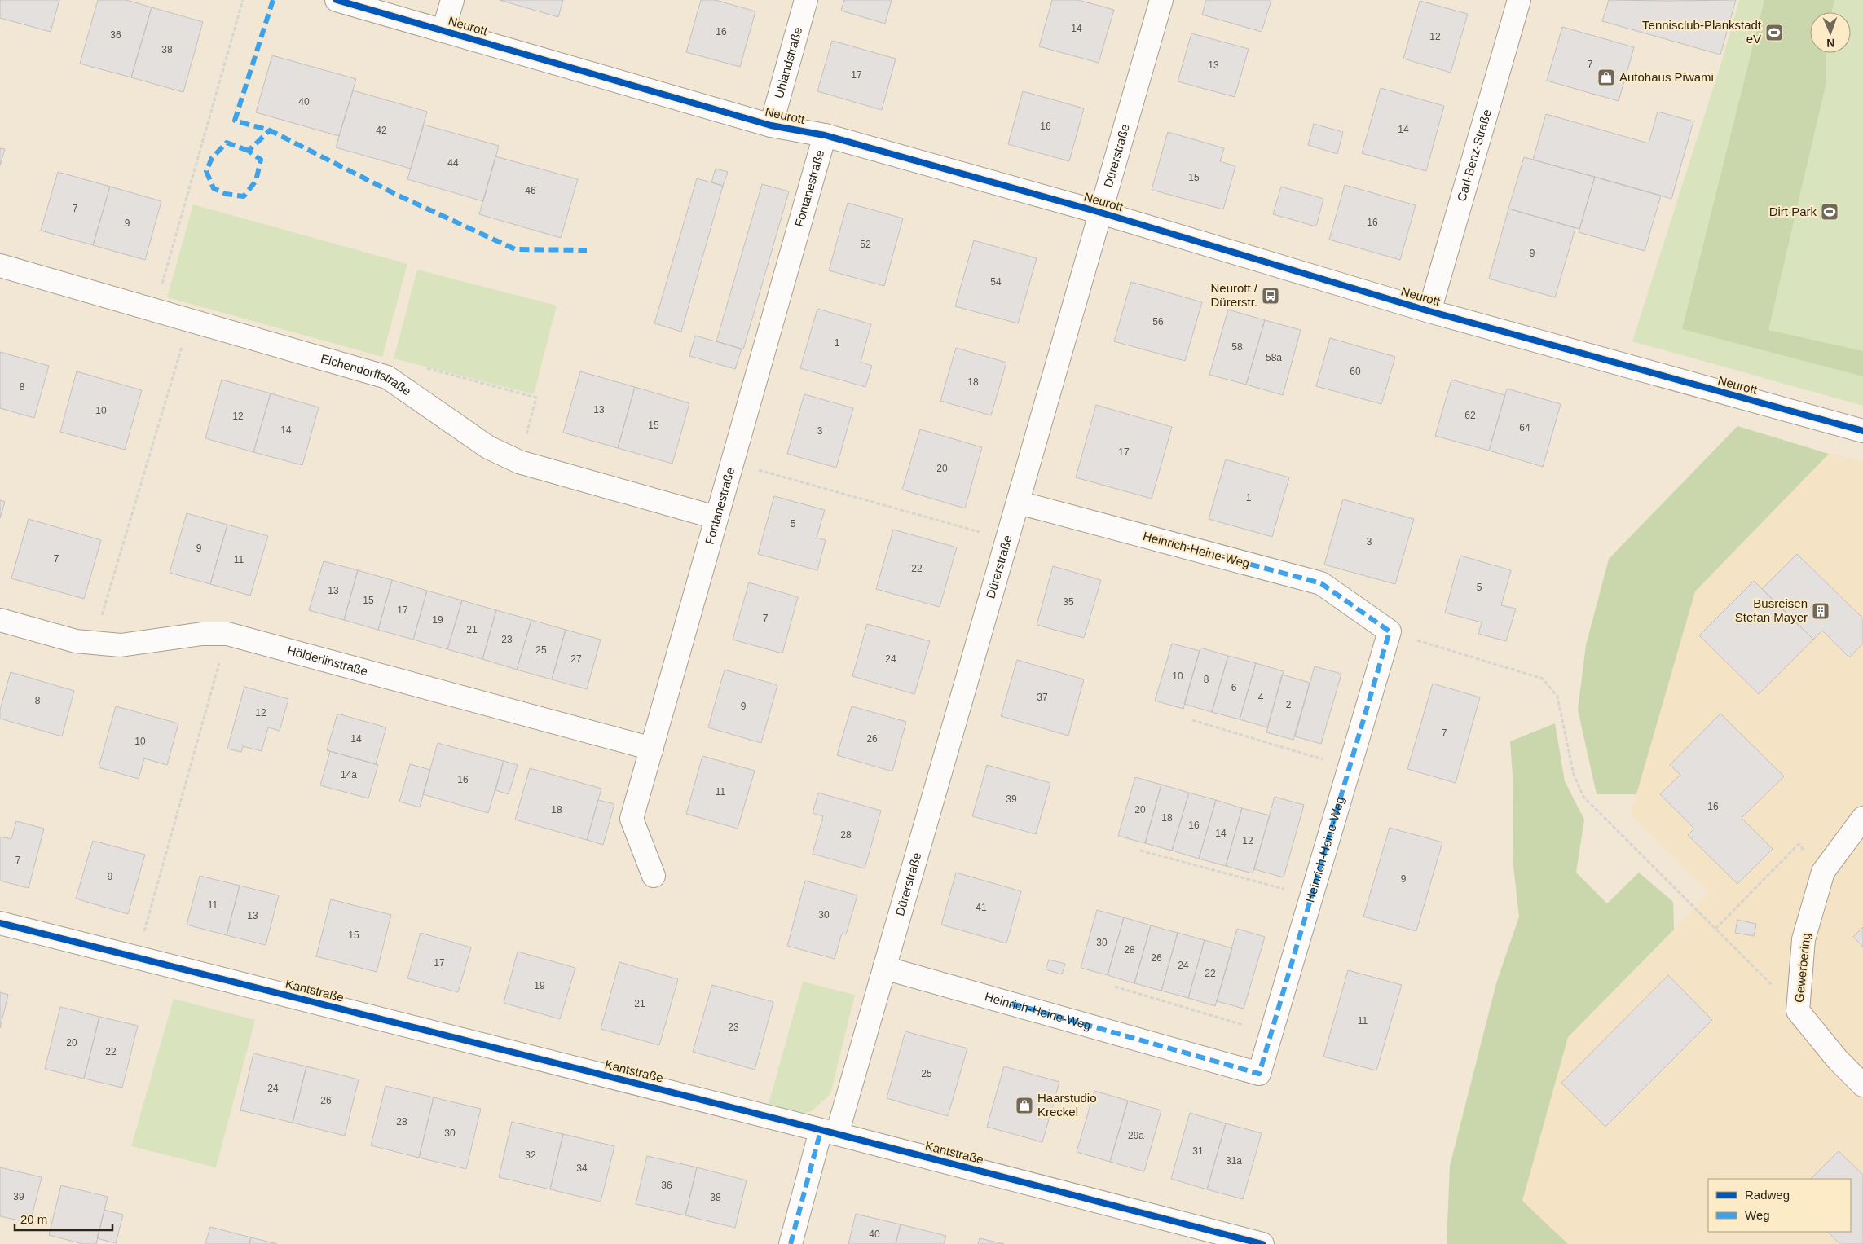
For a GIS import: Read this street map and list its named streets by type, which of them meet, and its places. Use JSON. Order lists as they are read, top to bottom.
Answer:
{
  "streets": {
    "street": [
      "Neurott",
      "Uhlandstraße",
      "Carl-Benz-Straße",
      "Dürerstraße",
      "Fontanestraße",
      "Eichendorffstraße",
      "Heinrich-Heine-Weg",
      "Hölderlinstraße",
      "Gewerbering",
      "Kantstraße"
    ]
  },
  "crossings": [
    ["Neurott", "Uhlandstraße"],
    ["Neurott", "Carl-Benz-Straße"],
    ["Neurott", "Dürerstraße"],
    ["Neurott", "Fontanestraße"],
    ["Dürerstraße", "Heinrich-Heine-Weg"],
    ["Dürerstraße", "Kantstraße"],
    ["Fontanestraße", "Eichendorffstraße"],
    ["Fontanestraße", "Hölderlinstraße"]
  ],
  "places": {
    "sports": ["Tennisclub-Plankstadt eV", "Dirt Park"],
    "shop": ["Autohaus Piwami", "Haarstudio Kreckel"],
    "bus stop": ["Neurott / Dürerstr."],
    "building": ["Busreisen Stefan Mayer"]
  },
  "house_numbers": [
    "14",
    "16",
    "36",
    "12",
    "38",
    "7",
    "13",
    "17",
    "40",
    "16",
    "14",
    "42",
    "44",
    "15",
    "46",
    "7",
    "16",
    "9",
    "52",
    "9",
    "54",
    "56",
    "1",
    "58",
    "58a",
    "60",
    "18",
    "8",
    "13",
    "10",
    "62",
    "12",
    "15",
    "64",
    "14",
    "3",
    "17",
    "20",
    "1",
    "5",
    "3",
    "9",
    "7",
    "11",
    "22",
    "5",
    "13",
    "15",
    "35",
    "17",
    "7",
    "19",
    "21",
    "23",
    "25",
    "27",
    "24",
    "10",
    "8",
    "6",
    "37",
    "4",
    "8",
    "2",
    "9",
    "12",
    "7",
    "14",
    "26",
    "10",
    "14a",
    "16",
    "11",
    "39",
    "16",
    "18",
    "20",
    "18",
    "16",
    "14",
    "28",
    "12",
    "7",
    "9",
    "9",
    "11",
    "41",
    "30",
    "13",
    "15",
    "30",
    "28",
    "26",
    "17",
    "24",
    "22",
    "19",
    "21",
    "11",
    "23",
    "20",
    "22",
    "25",
    "24",
    "26",
    "28",
    "30",
    "29a",
    "31",
    "32",
    "31a",
    "34",
    "36",
    "39",
    "38",
    "40"
  ],
  "legend": ["Radweg", "Weg"],
  "scale_bar": "20 m",
  "north": "bottom"
}
